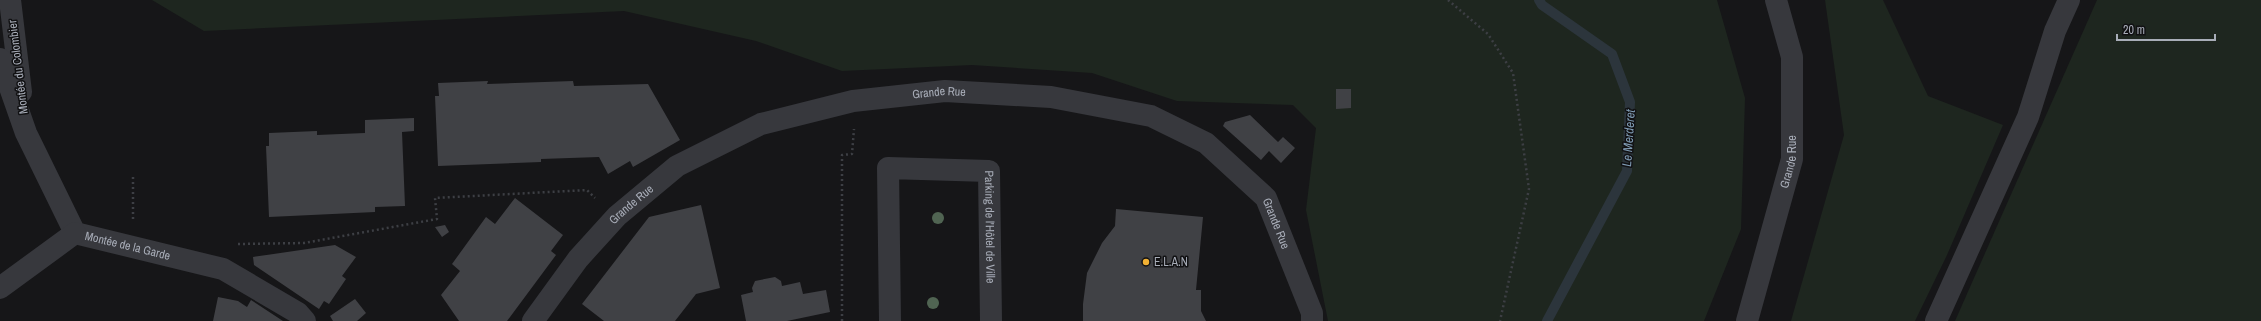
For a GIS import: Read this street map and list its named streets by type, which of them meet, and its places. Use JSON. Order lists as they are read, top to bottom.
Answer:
{
  "streets": {
    "street": [
      "Montée du Colombier",
      "Grande Rue",
      "Parking de l'Hôtel de Ville",
      "Montée de la Garde"
    ]
  },
  "crossings": [
    ["Montée du Colombier", "Montée de la Garde"]
  ],
  "water": ["Le Merderet"],
  "places": ["E.L.A.N"],
  "scale_bar": "20 m"
}
